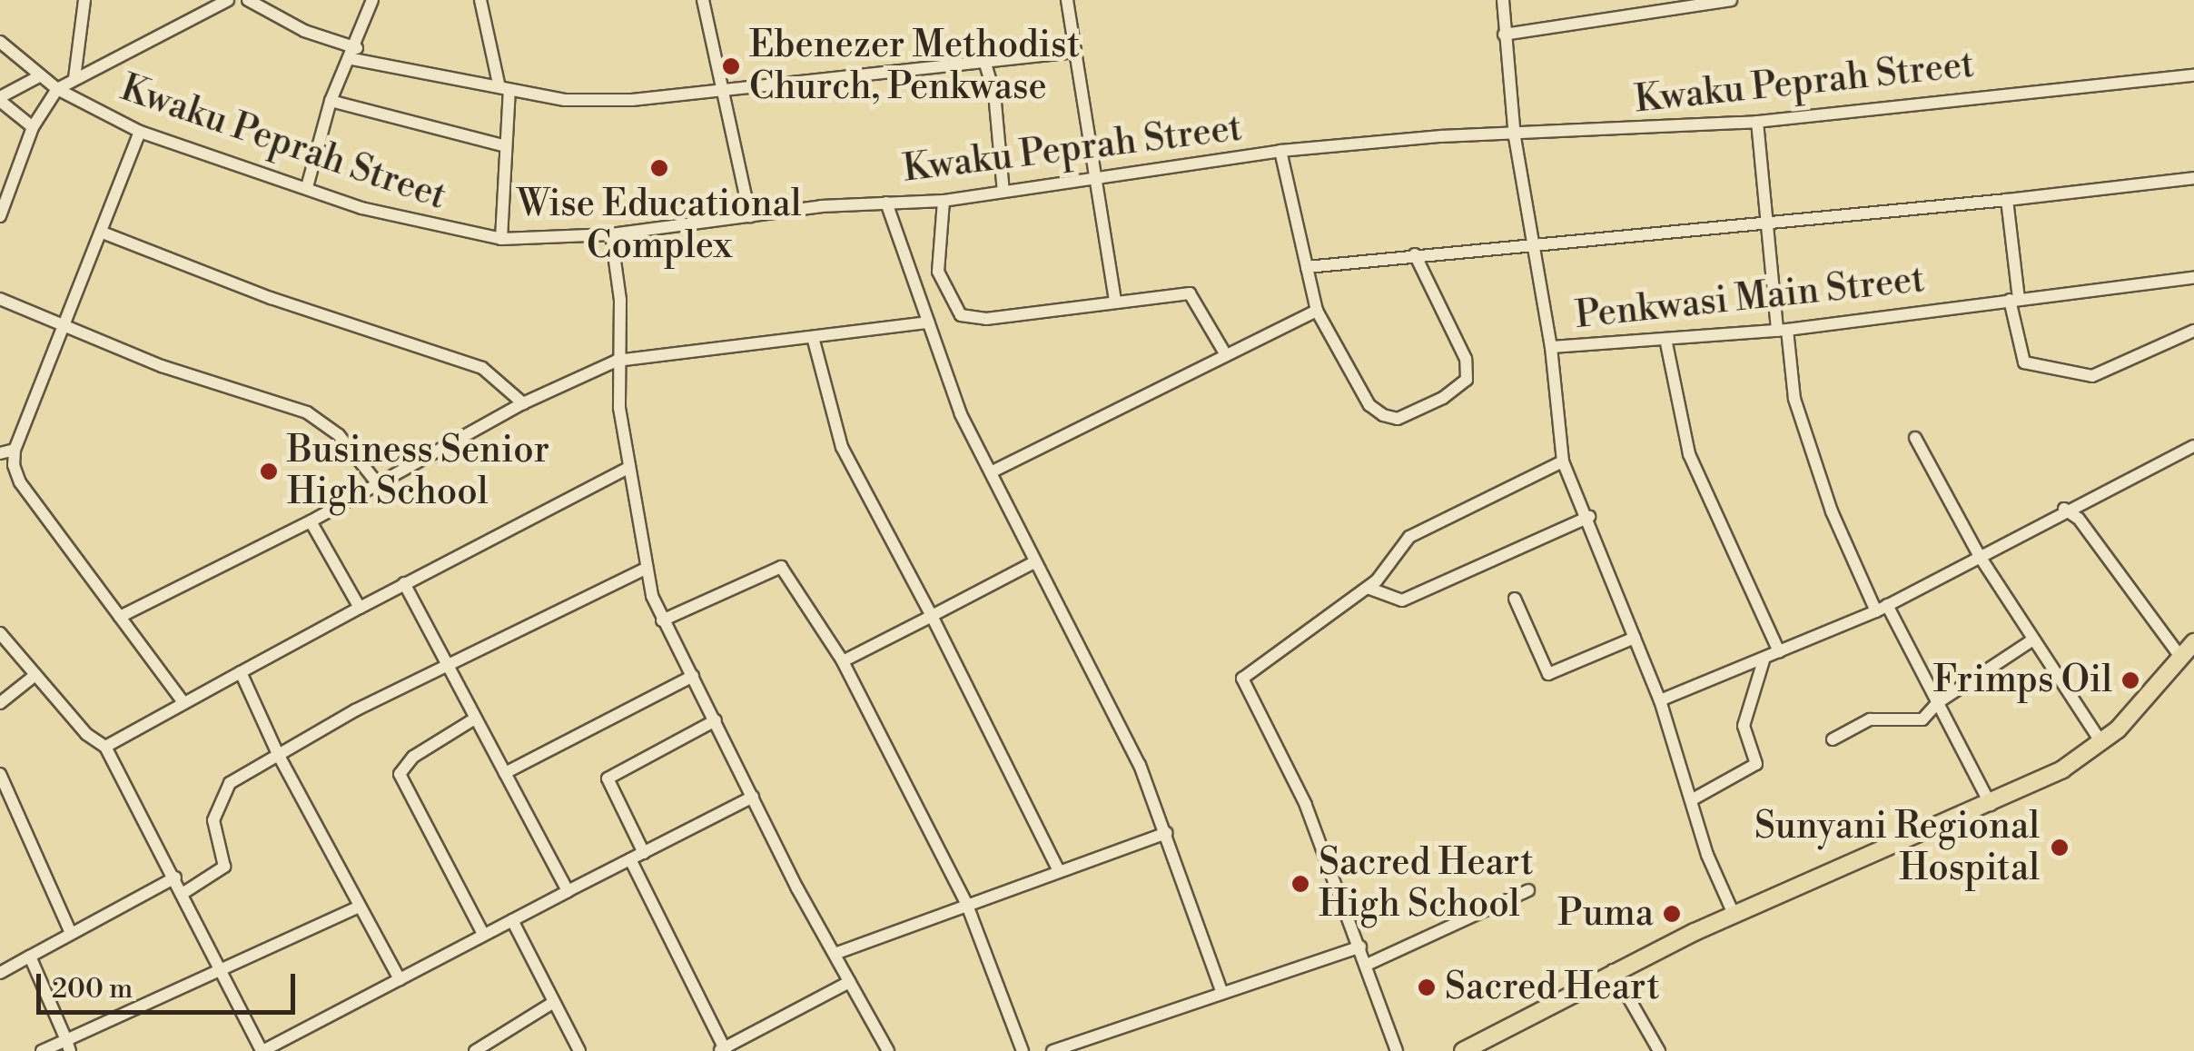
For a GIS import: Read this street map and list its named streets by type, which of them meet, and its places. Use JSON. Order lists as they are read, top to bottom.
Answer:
{
  "streets": {
    "street": ["Kwaku Peprah Street", "Penkwasi Main Street"]
  },
  "crossings": [
    ["Kwaku Peprah Street", "Penkwasi Main Street"]
  ],
  "places": [
    "Ebenezer Methodist Church, Penkwase",
    "Wise Educational Complex",
    "Business Senior High School",
    "Frimps Oil",
    "Sunyani Regional Hospital",
    "Sacred Heart High School",
    "Puma",
    "Sacred Heart"
  ],
  "scale_bar": "200 m"
}
